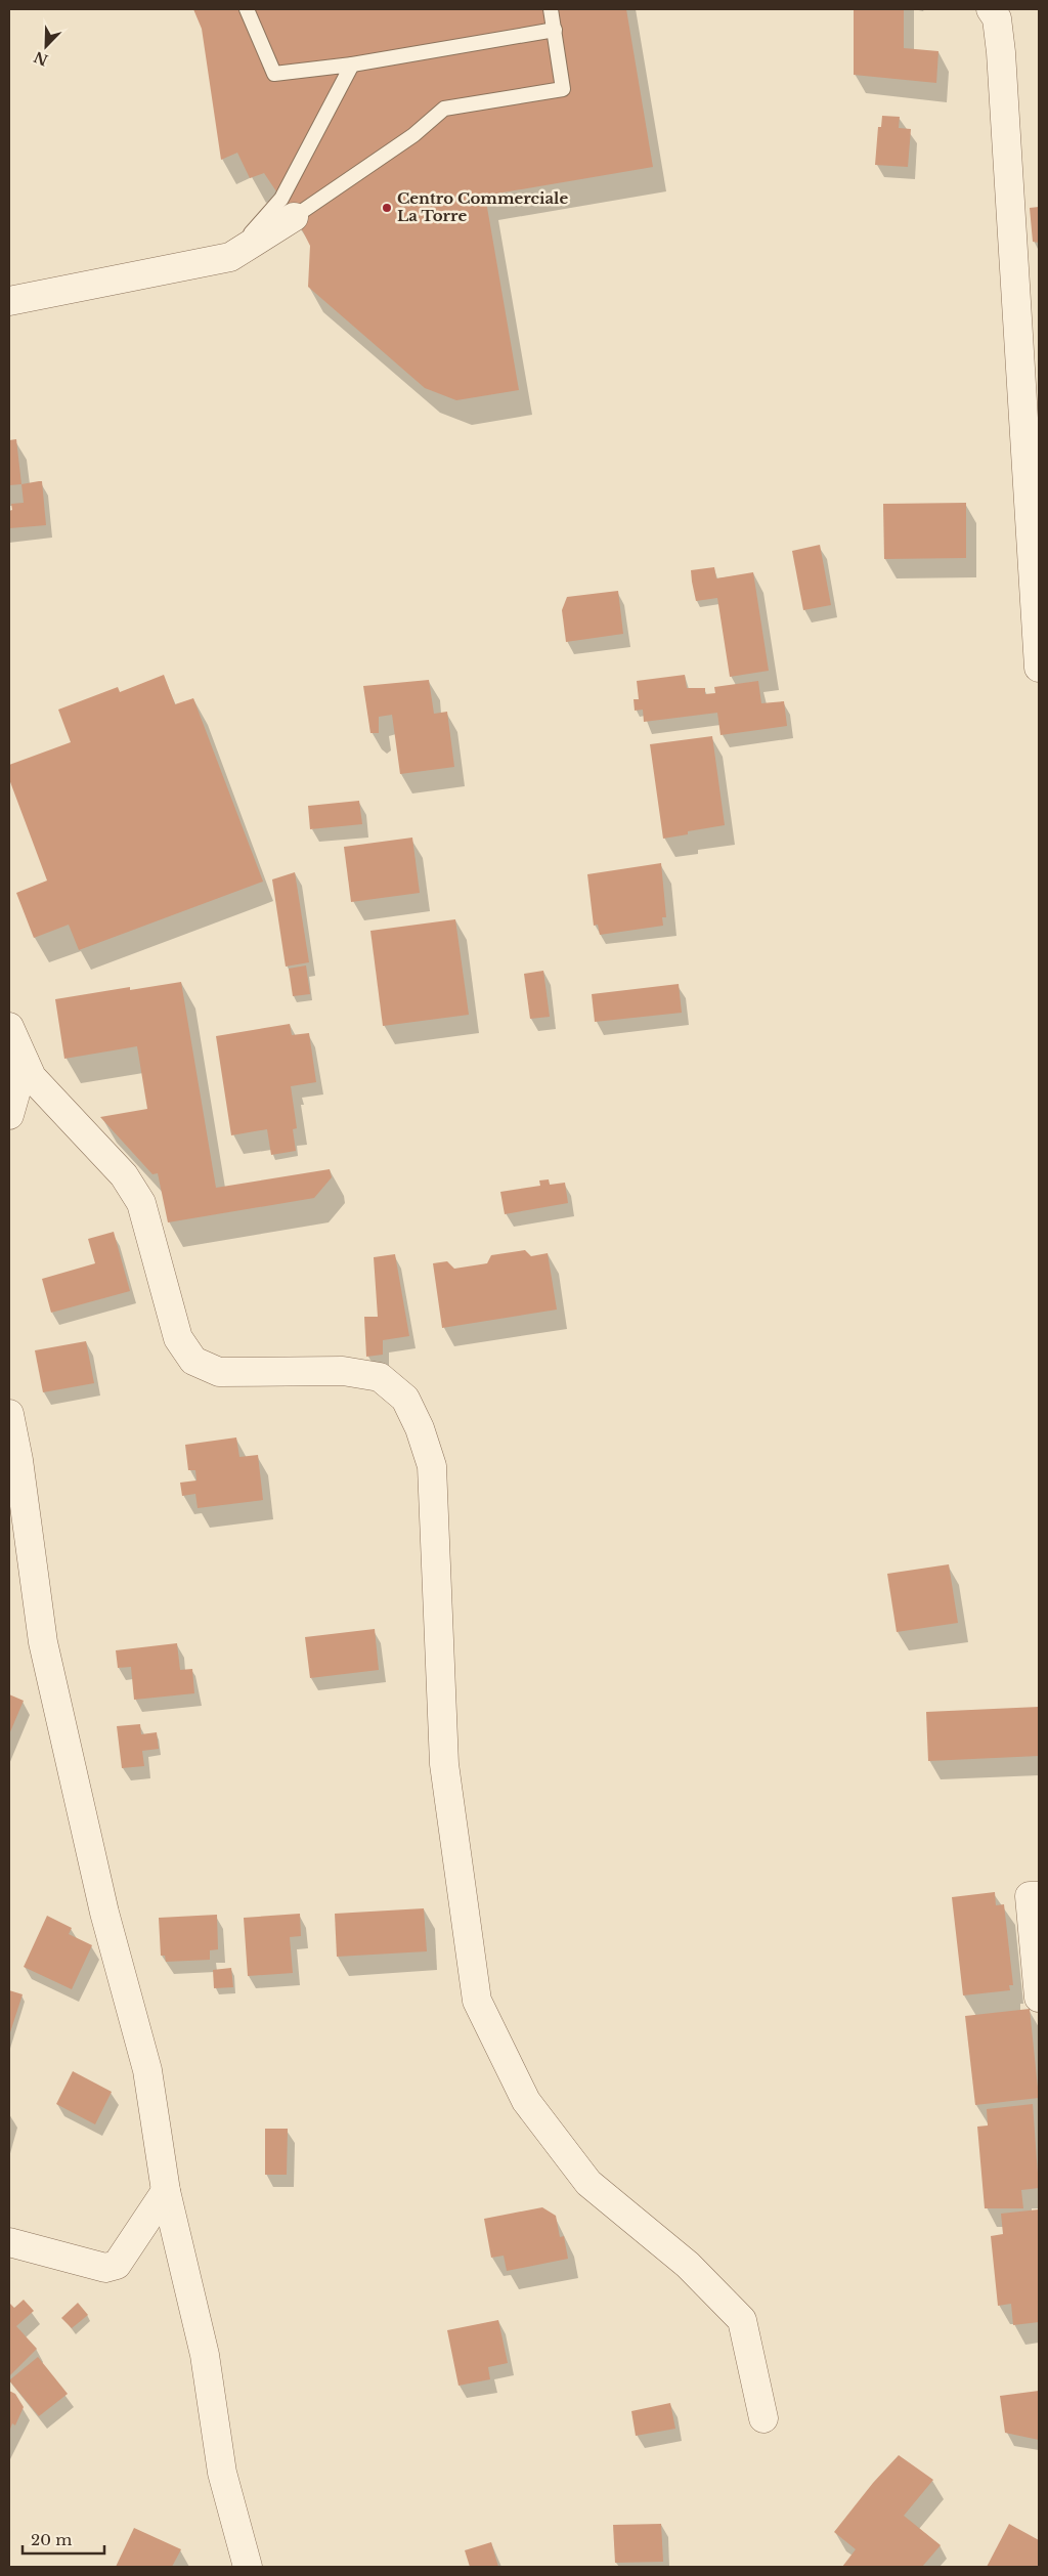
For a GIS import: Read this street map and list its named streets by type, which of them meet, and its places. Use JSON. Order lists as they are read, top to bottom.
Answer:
{
  "places": ["Centro Commerciale La Torre"],
  "scale_bar": "20 m",
  "north": "bottom left"
}
